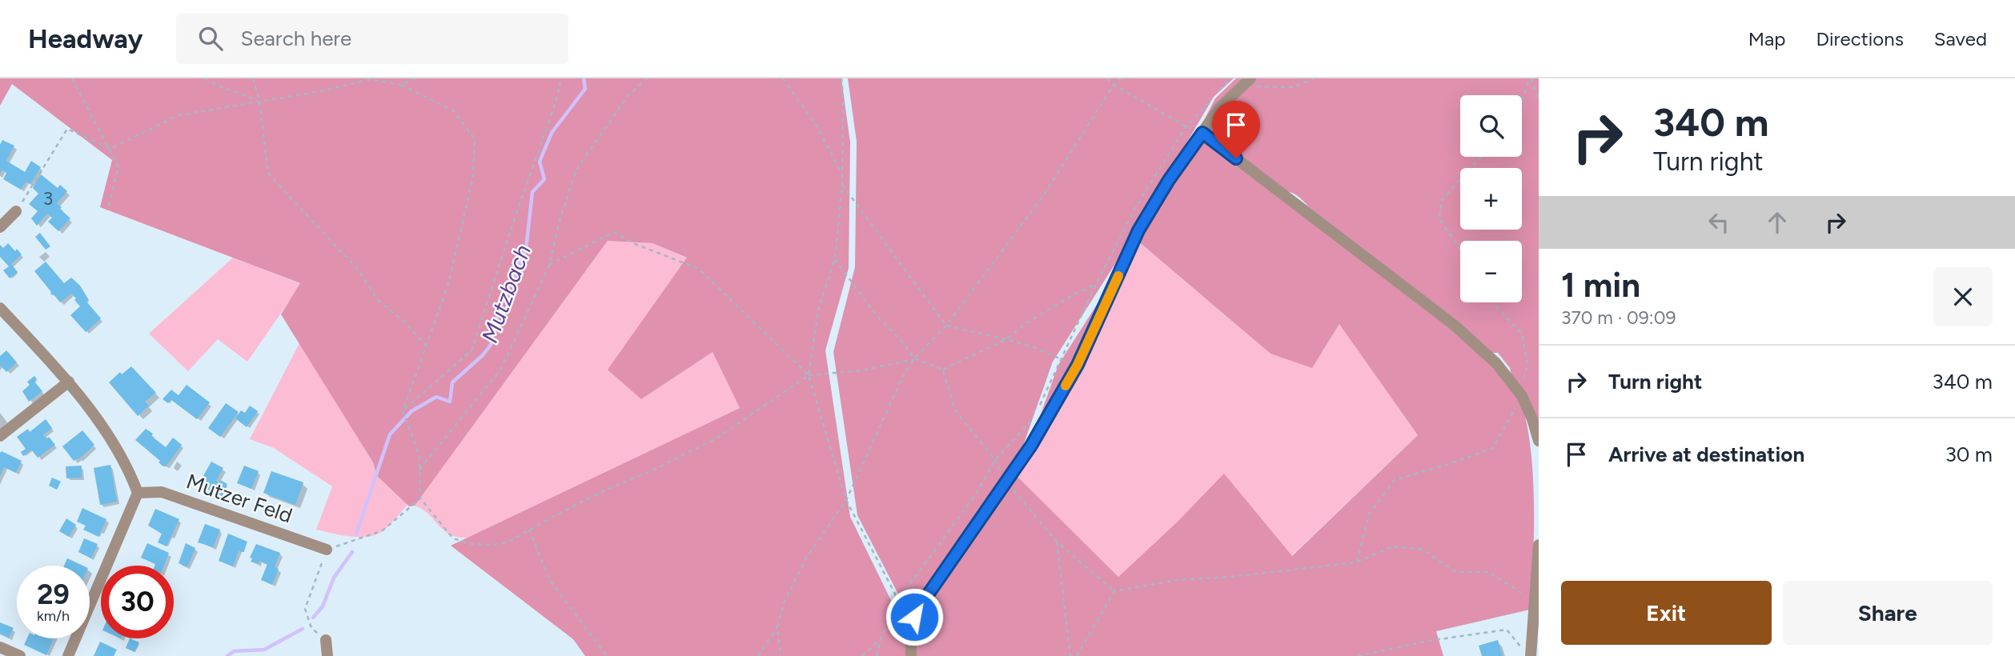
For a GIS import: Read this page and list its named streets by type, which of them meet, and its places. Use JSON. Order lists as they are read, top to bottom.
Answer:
{
  "streets": {
    "street": ["Mutzer Feld"]
  },
  "water": ["Mutzbach"],
  "house_numbers": ["3"],
  "page": {
    "header": "Headway",
    "search": "Search here",
    "nav": ["Map", "Directions", "Saved"],
    "turn": ["340 m", "Turn right"],
    "map_buttons": ["+", "−"],
    "heading": ["1 min", "370 m · 09:09"],
    "list": [
      {
        "name": "Turn right",
        "value": "340 m"
      },
      {
        "name": "Arrive at destination",
        "value": "30 m"
      }
    ],
    "speed": "29 km/h",
    "limit": "30",
    "buttons": ["Exit", "Share"]
  }
}
